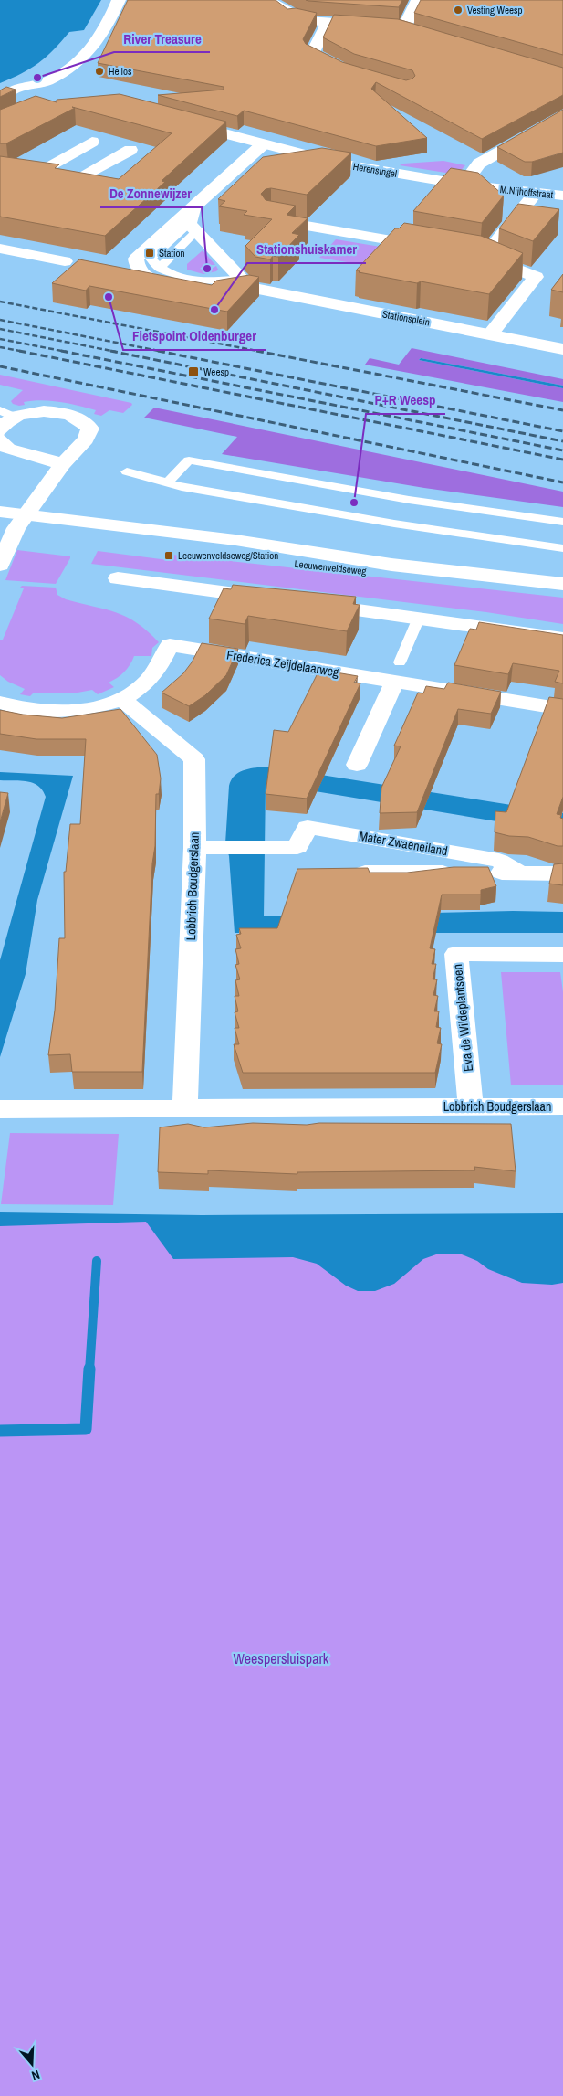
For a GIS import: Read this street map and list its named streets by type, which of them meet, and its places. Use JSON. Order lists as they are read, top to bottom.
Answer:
{
  "streets": {
    "street": [
      "Herensingel",
      "M.Nijhoffstraat",
      "Stationsplein",
      "Leeuwenveldseweg",
      "Frederica Zeijdelaarweg",
      "Mater Zwaeneiland",
      "Lobbrich Boudgerslaan",
      "Eva de Wildeplantsoen"
    ]
  },
  "crossings": [
    ["Herensingel", "M.Nijhoffstraat"],
    ["Herensingel", "Stationsplein"],
    ["Frederica Zeijdelaarweg", "Lobbrich Boudgerslaan"],
    ["Mater Zwaeneiland", "Lobbrich Boudgerslaan"],
    ["Lobbrich Boudgerslaan", "Eva de Wildeplantsoen"]
  ],
  "parks": ["Weespersluispark"],
  "places": {
    "other": [
      "Vesting Weesp",
      "Helios",
      "River Treasure",
      "De Zonnewijzer",
      "Fietspoint Oldenburger",
      "Stationshuiskamer",
      "P+R Weesp"
    ],
    "transit": ["Station", "Weesp", "Leeuwenveldseweg/Station"]
  },
  "north": "bottom"
}
